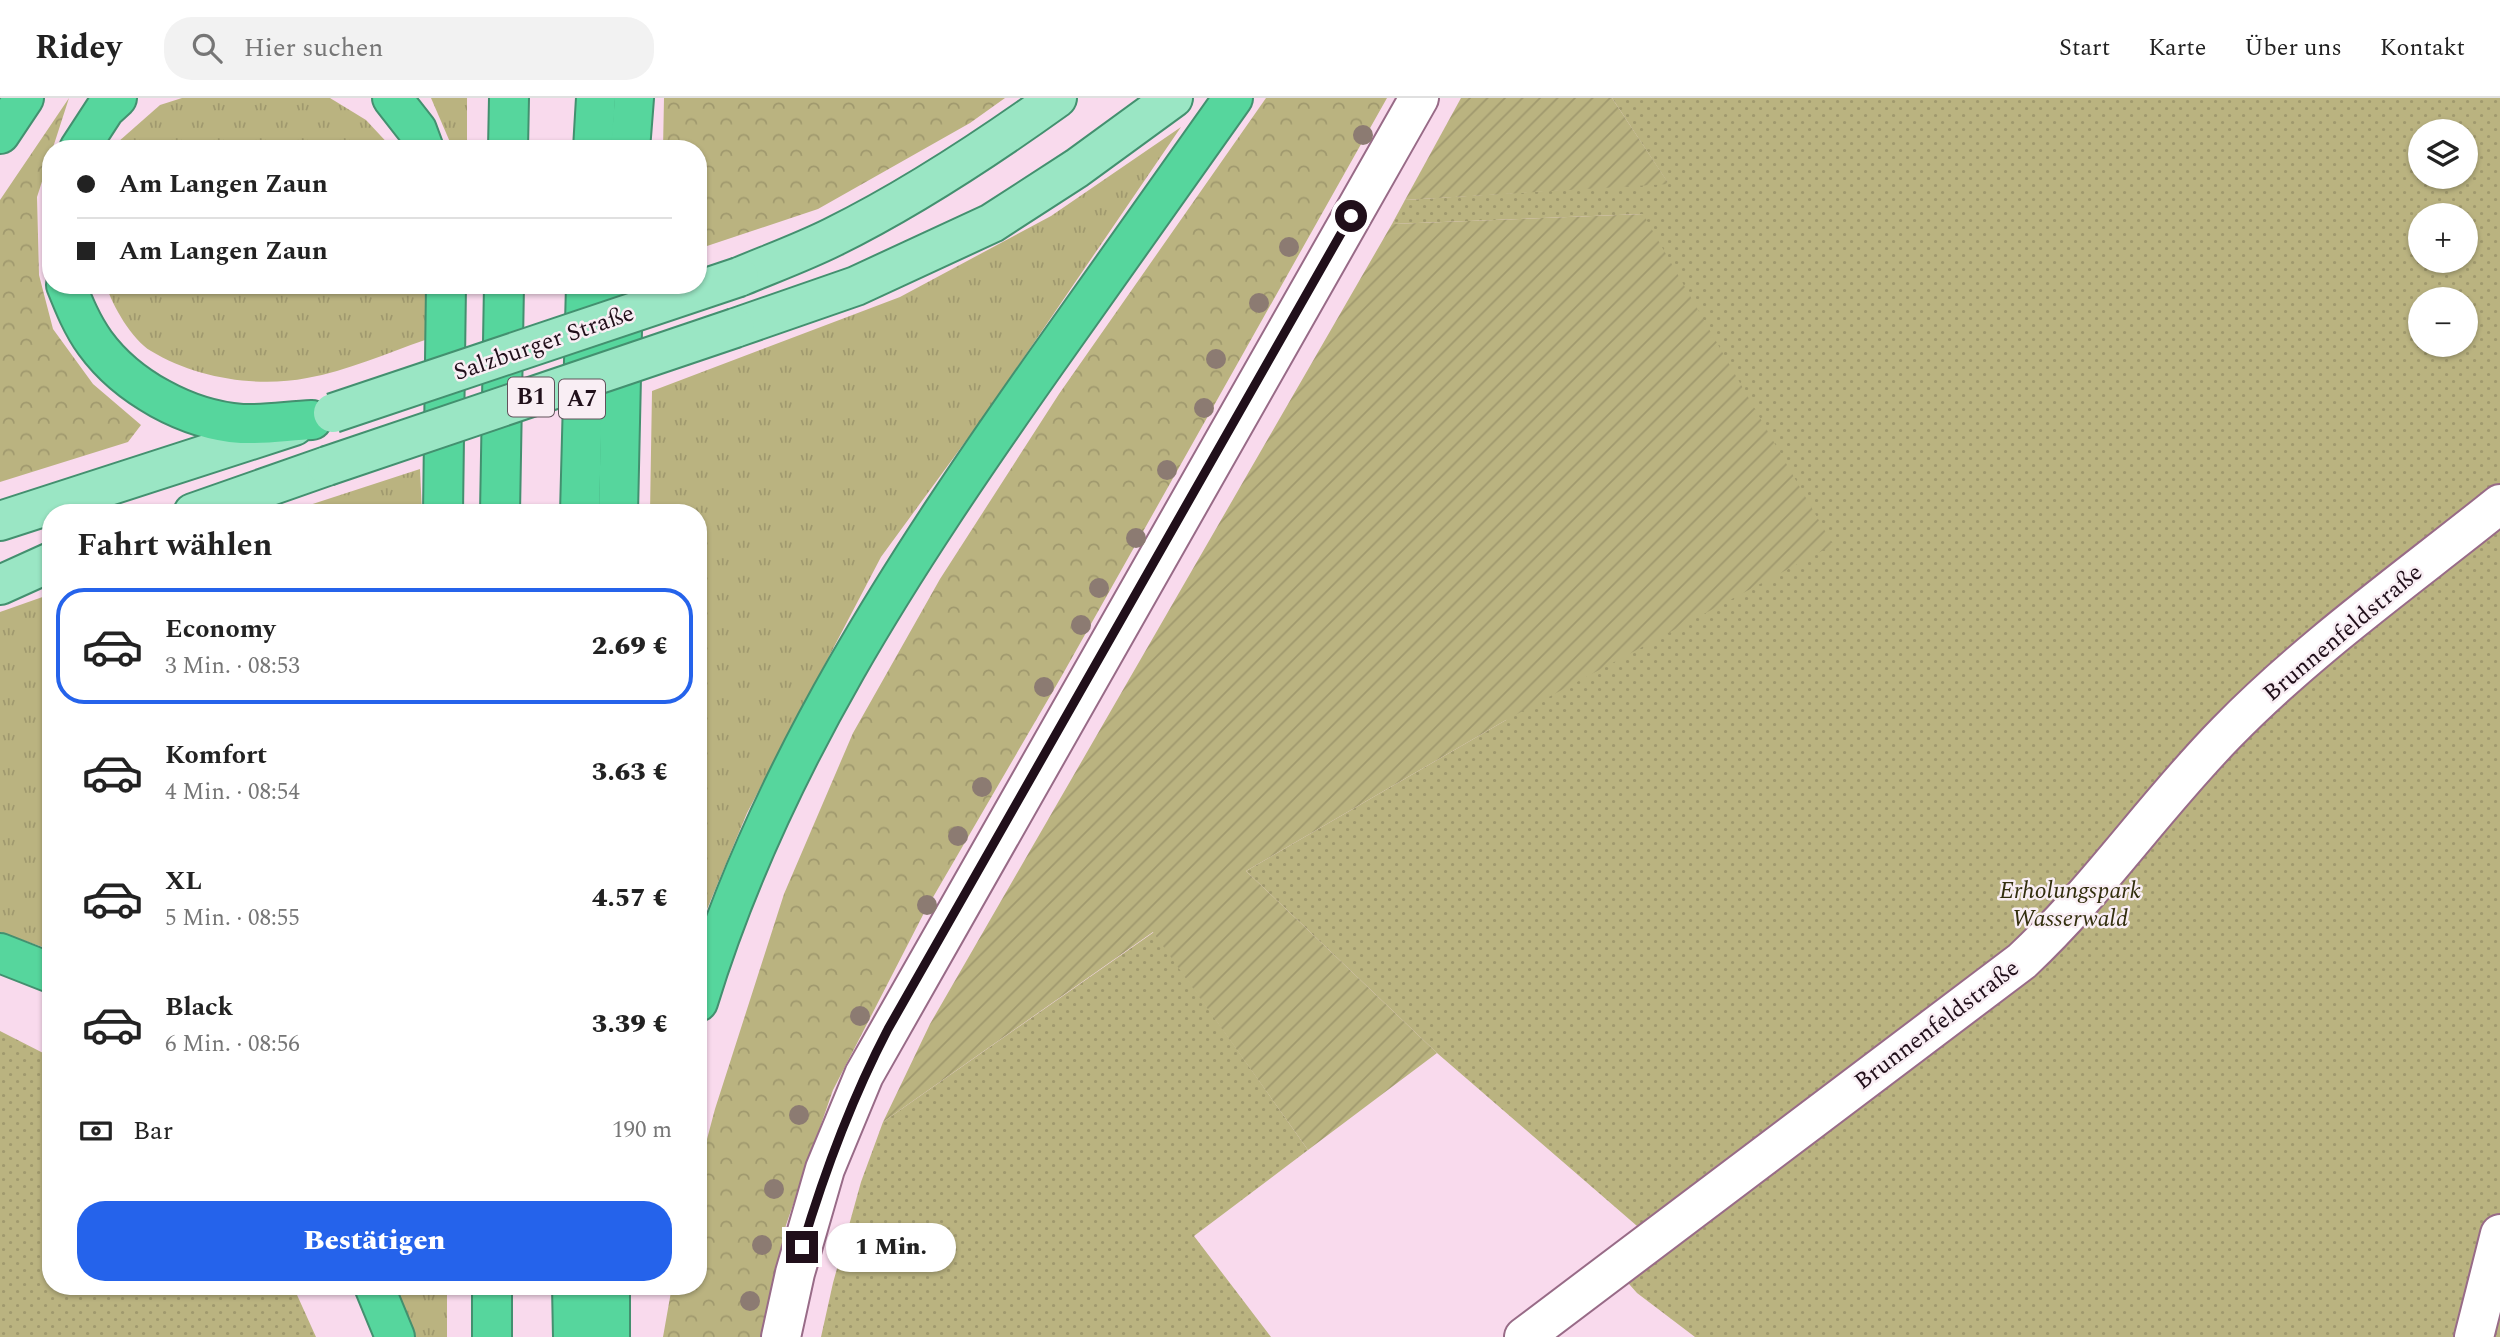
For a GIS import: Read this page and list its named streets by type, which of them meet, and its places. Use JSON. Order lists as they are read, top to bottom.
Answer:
{
  "streets": {
    "highway": ["A7"],
    "main road": ["Salzburger Straße", "B1"],
    "street": ["Brunnenfeldstraße"]
  },
  "parks": ["Erholungspark Wasserwald"],
  "page": {
    "header": "Ridey",
    "search": "Hier suchen",
    "nav": [
      "Start",
      "Karte",
      "Über uns",
      "Kontakt"
    ],
    "map_buttons": ["+", "−"],
    "banner": ["Am Langen Zaun", "Am Langen Zaun"],
    "heading": "Fahrt wählen",
    "list": [
      {
        "name": "Economy",
        "note": "3 Min. · 08:53",
        "value": "2.69 €"
      },
      {
        "name": "Komfort",
        "note": "4 Min. · 08:54",
        "value": "3.63 €"
      },
      {
        "name": "XL",
        "note": "5 Min. · 08:55",
        "value": "4.57 €"
      },
      {
        "name": "Black",
        "note": "6 Min. · 08:56",
        "value": "3.39 €"
      }
    ],
    "pay": ["Bar", "190 m"],
    "buttons": "Bestätigen",
    "bubble": "1 Min."
  }
}
